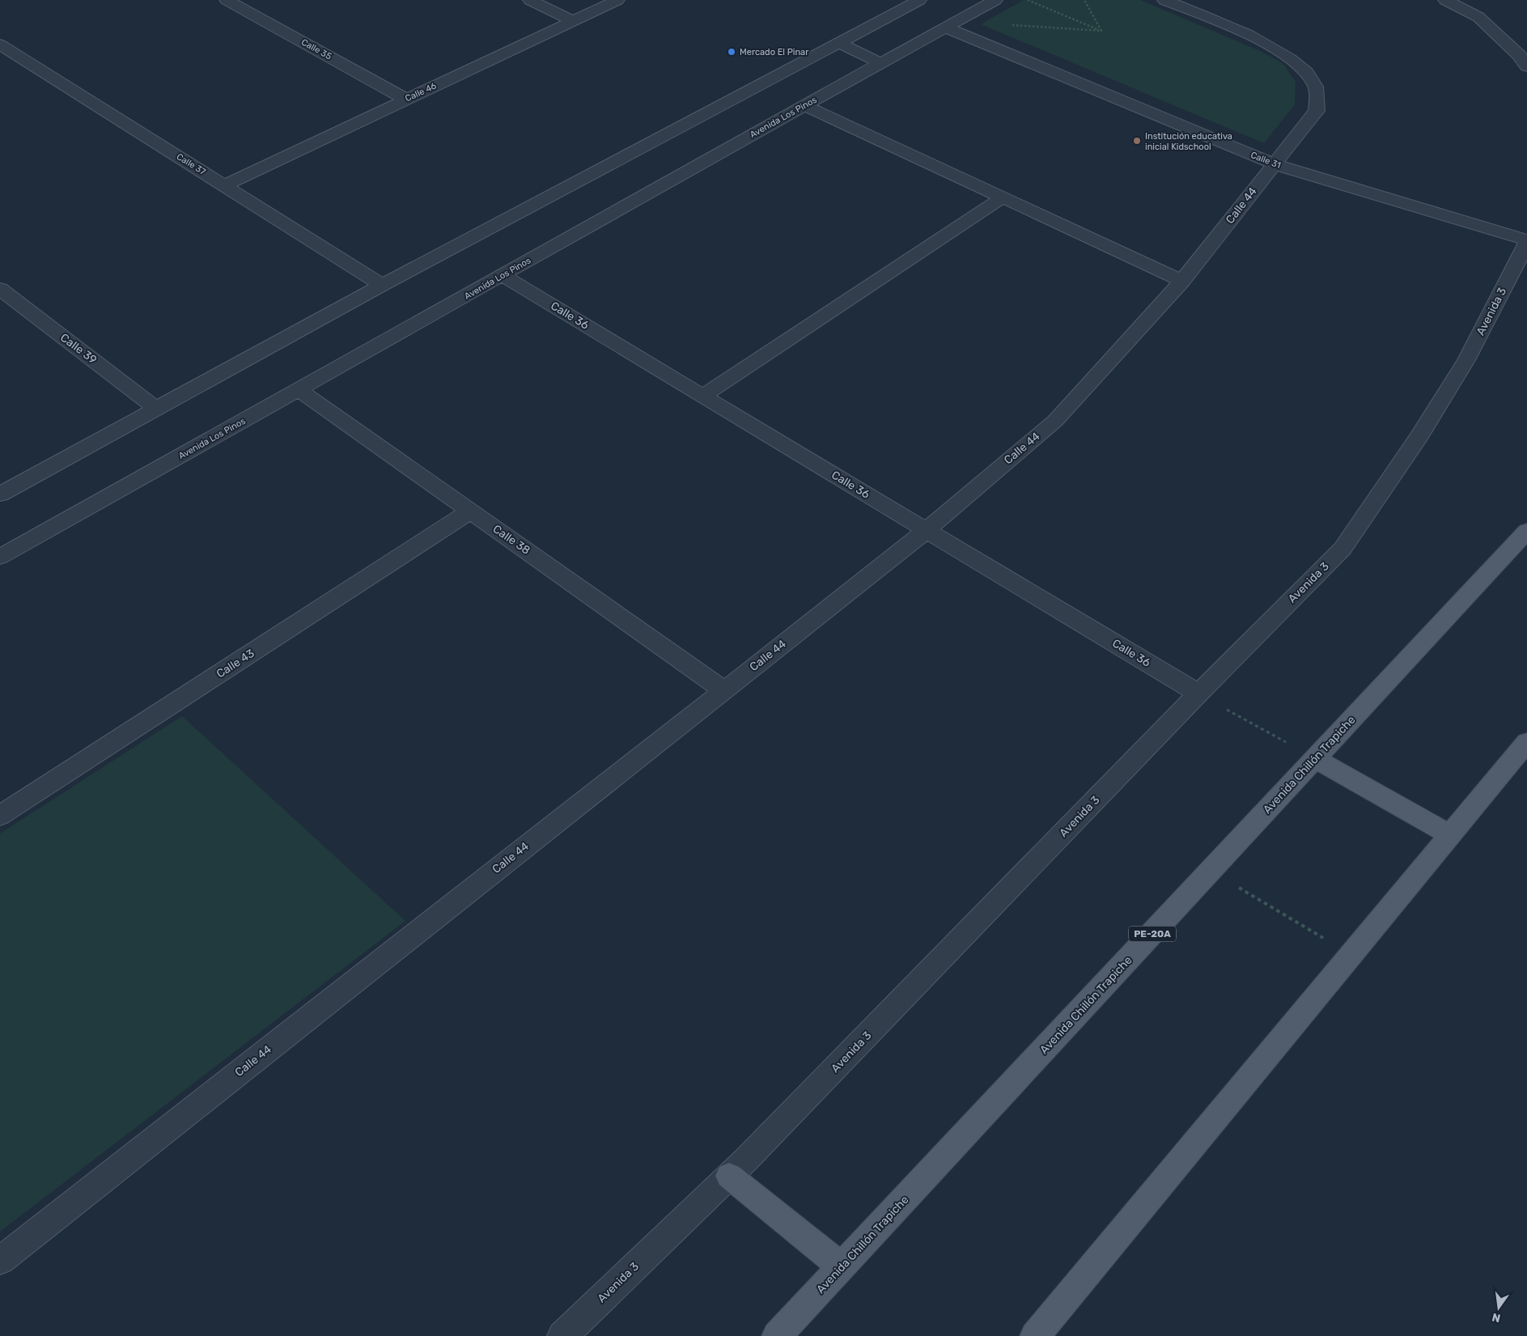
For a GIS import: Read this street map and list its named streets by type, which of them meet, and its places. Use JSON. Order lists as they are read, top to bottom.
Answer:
{
  "streets": {
    "main road": ["Avenida Chillón Trapiche", "PE-20A"],
    "street": [
      "Calle 35",
      "Calle 46",
      "Avenida Los Pinos",
      "Calle 31",
      "Calle 37",
      "Calle 44",
      "Avenida 3",
      "Calle 36",
      "Calle 39",
      "Calle 38",
      "Calle 43"
    ]
  },
  "crossings": [
    ["Calle 35", "Calle 46"],
    ["Calle 46", "Calle 37"],
    ["Avenida Los Pinos", "Calle 31"],
    ["Avenida Los Pinos", "Calle 36"],
    ["Avenida Los Pinos", "Calle 38"],
    ["Calle 31", "Calle 44"],
    ["Calle 31", "Avenida 3"],
    ["Calle 44", "Calle 36"],
    ["Calle 44", "Calle 38"],
    ["Avenida 3", "Calle 36"],
    ["Calle 38", "Calle 43"]
  ],
  "places": ["Mercado El Pinar", "Institución educativa inicial Kidschool"],
  "north": "bottom"
}
